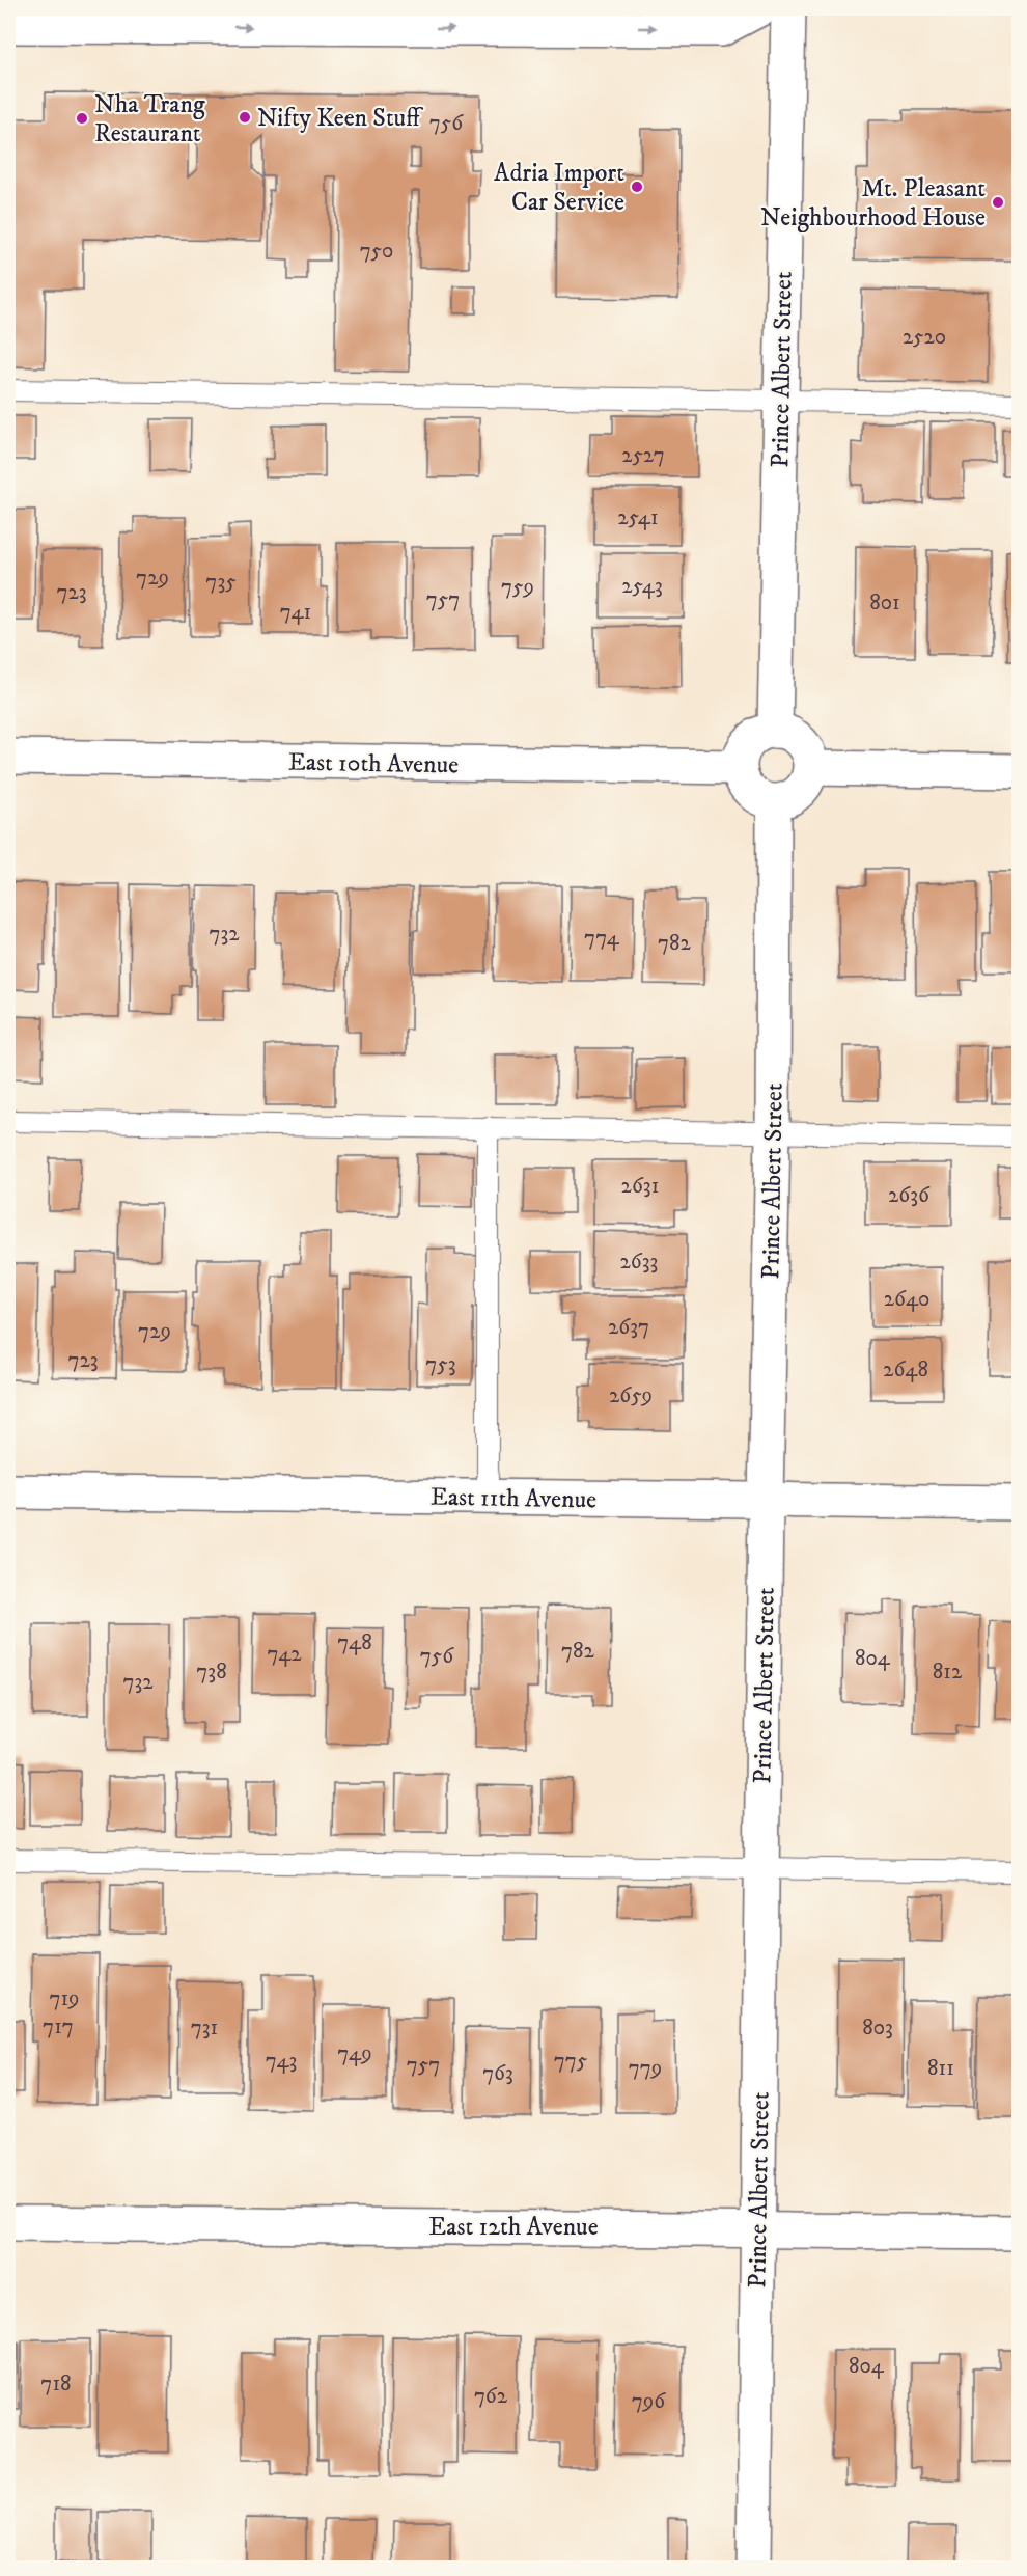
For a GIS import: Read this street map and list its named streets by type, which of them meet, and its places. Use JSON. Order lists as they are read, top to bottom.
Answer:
{
  "streets": {
    "street": [
      "Prince Albert Street",
      "East 10th Avenue",
      "East 11th Avenue",
      "East 12th Avenue"
    ]
  },
  "crossings": [
    ["Prince Albert Street", "East 10th Avenue"],
    ["Prince Albert Street", "East 11th Avenue"],
    ["Prince Albert Street", "East 12th Avenue"]
  ],
  "places": [
    "Nifty Keen Stuff",
    "Nha Trang Restaurant",
    "Adria Import Car Service",
    "Mt. Pleasant Neighbourhood House"
  ],
  "house_numbers": [
    "756",
    "750",
    "2520",
    "2527",
    "2541",
    "729",
    "735",
    "2543",
    "759",
    "723",
    "757",
    "801",
    "741",
    "732",
    "774",
    "782",
    "2631",
    "2636",
    "2633",
    "2640",
    "2637",
    "729",
    "723",
    "753",
    "2648",
    "2659",
    "748",
    "782",
    "742",
    "756",
    "804",
    "738",
    "812",
    "732",
    "719",
    "717",
    "731",
    "803",
    "749",
    "743",
    "775",
    "757",
    "779",
    "811",
    "763",
    "804",
    "718",
    "762",
    "796"
  ]
}
